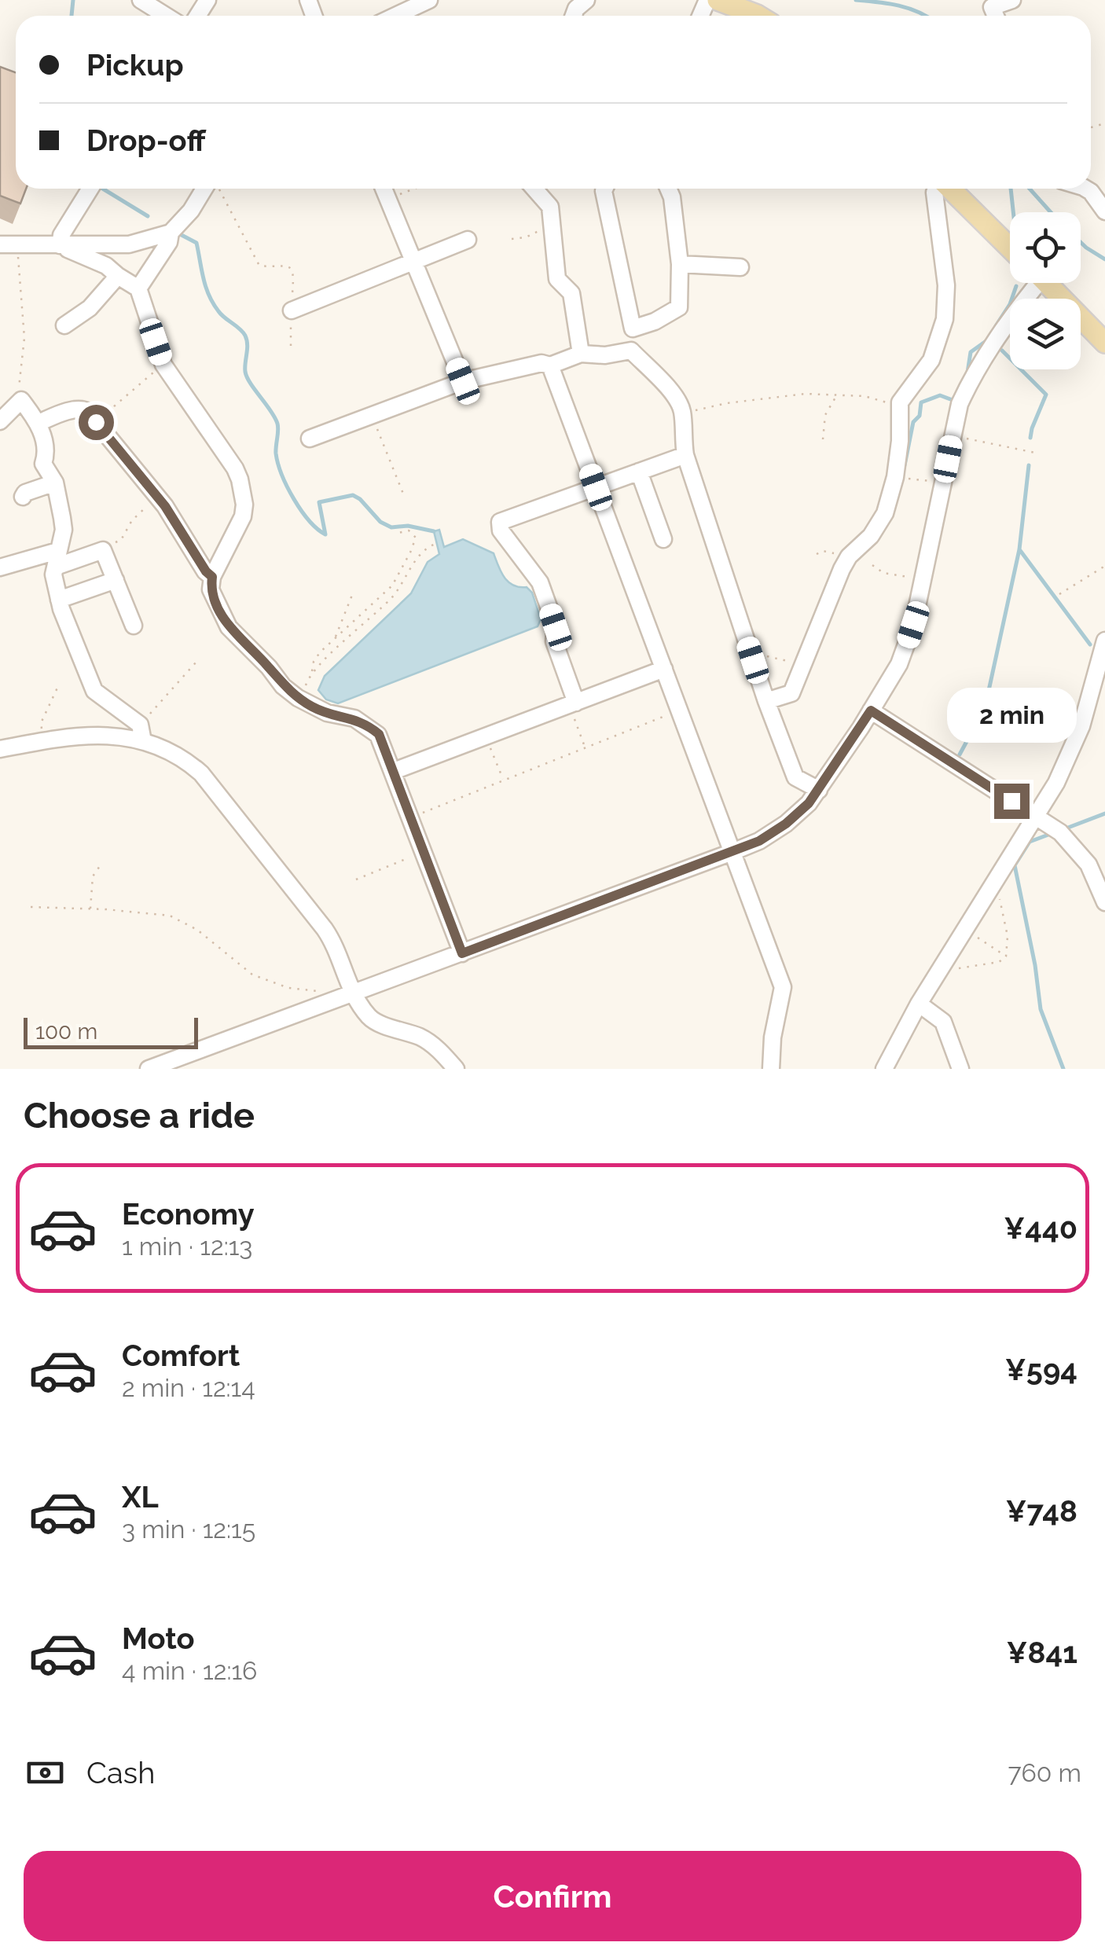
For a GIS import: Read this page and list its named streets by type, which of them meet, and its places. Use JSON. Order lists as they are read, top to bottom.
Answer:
{
  "scale_bar": "100 m",
  "page": {
    "banner": ["Pickup", "Drop-off"],
    "bubble": "2 min",
    "scale": "100 m",
    "heading": "Choose a ride",
    "list": [
      {
        "name": "Economy",
        "note": "1 min · 12:13",
        "value": "¥440"
      },
      {
        "name": "Comfort",
        "note": "2 min · 12:14",
        "value": "¥594"
      },
      {
        "name": "XL",
        "note": "3 min · 12:15",
        "value": "¥748"
      },
      {
        "name": "Moto",
        "note": "4 min · 12:16",
        "value": "¥841"
      }
    ],
    "pay": ["Cash", "760 m"],
    "buttons": "Confirm"
  }
}
